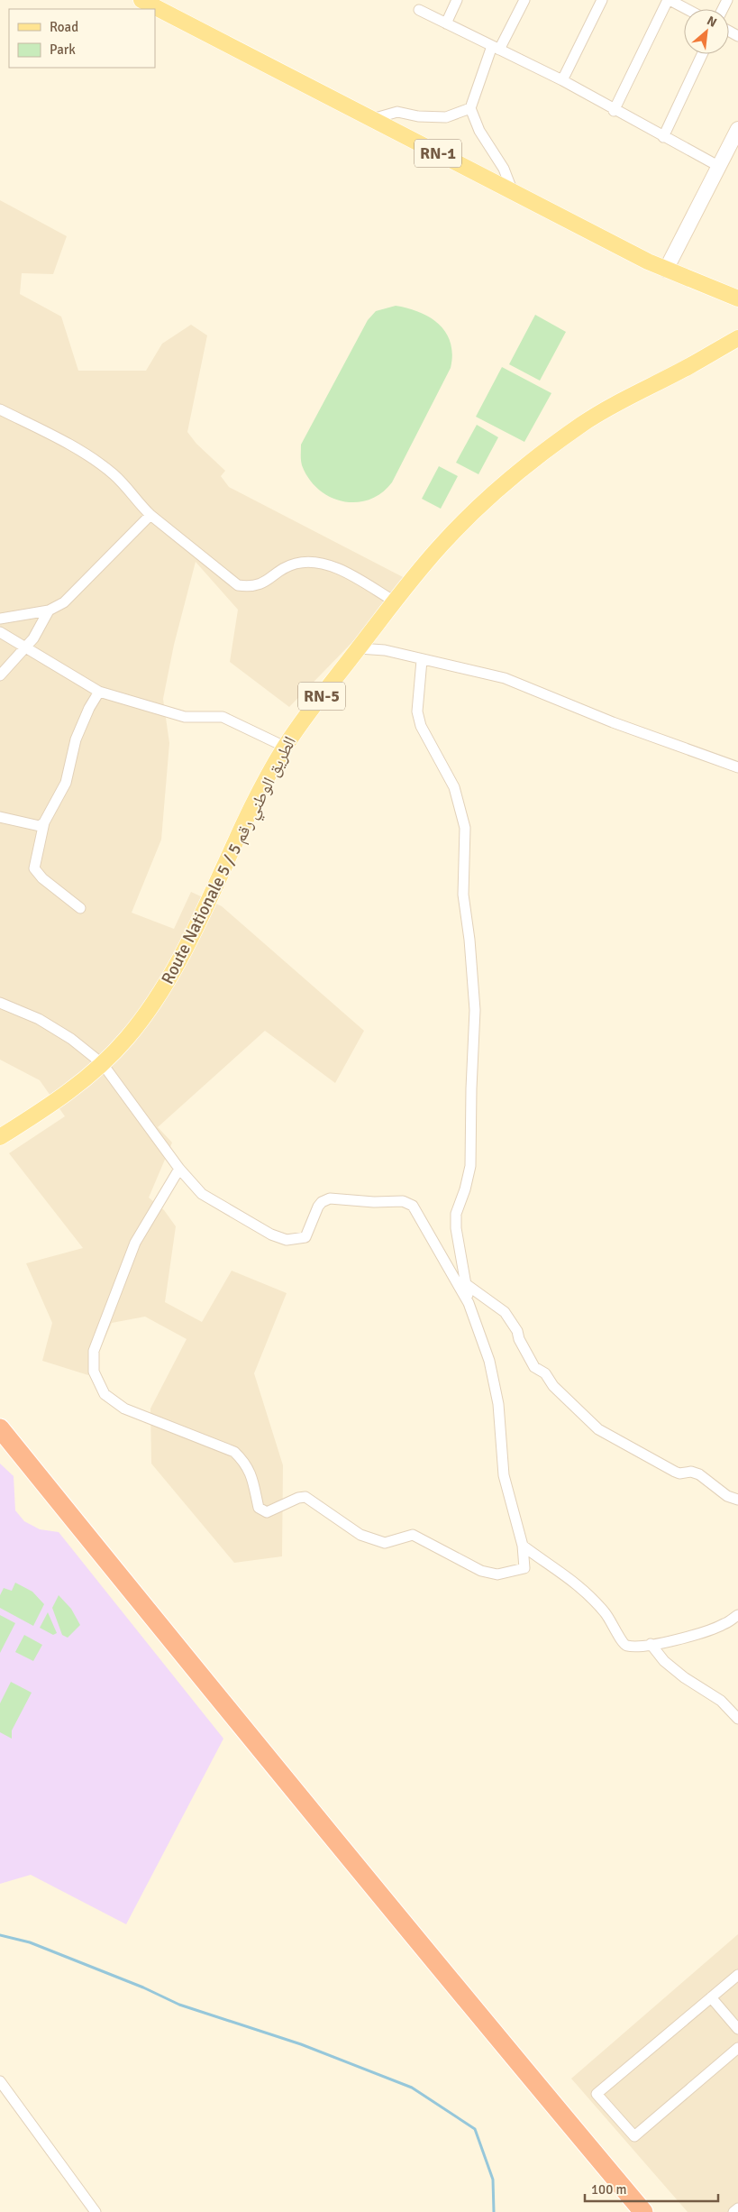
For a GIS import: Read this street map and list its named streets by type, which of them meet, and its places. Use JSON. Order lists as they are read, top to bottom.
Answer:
{
  "streets": {
    "main road": ["RN-1", "RN-5", "Route Nationale 5 / الطريق الوطني رقم 5"]
  },
  "legend": ["Road", "Park"],
  "scale_bar": "100 m",
  "north": "top right"
}
